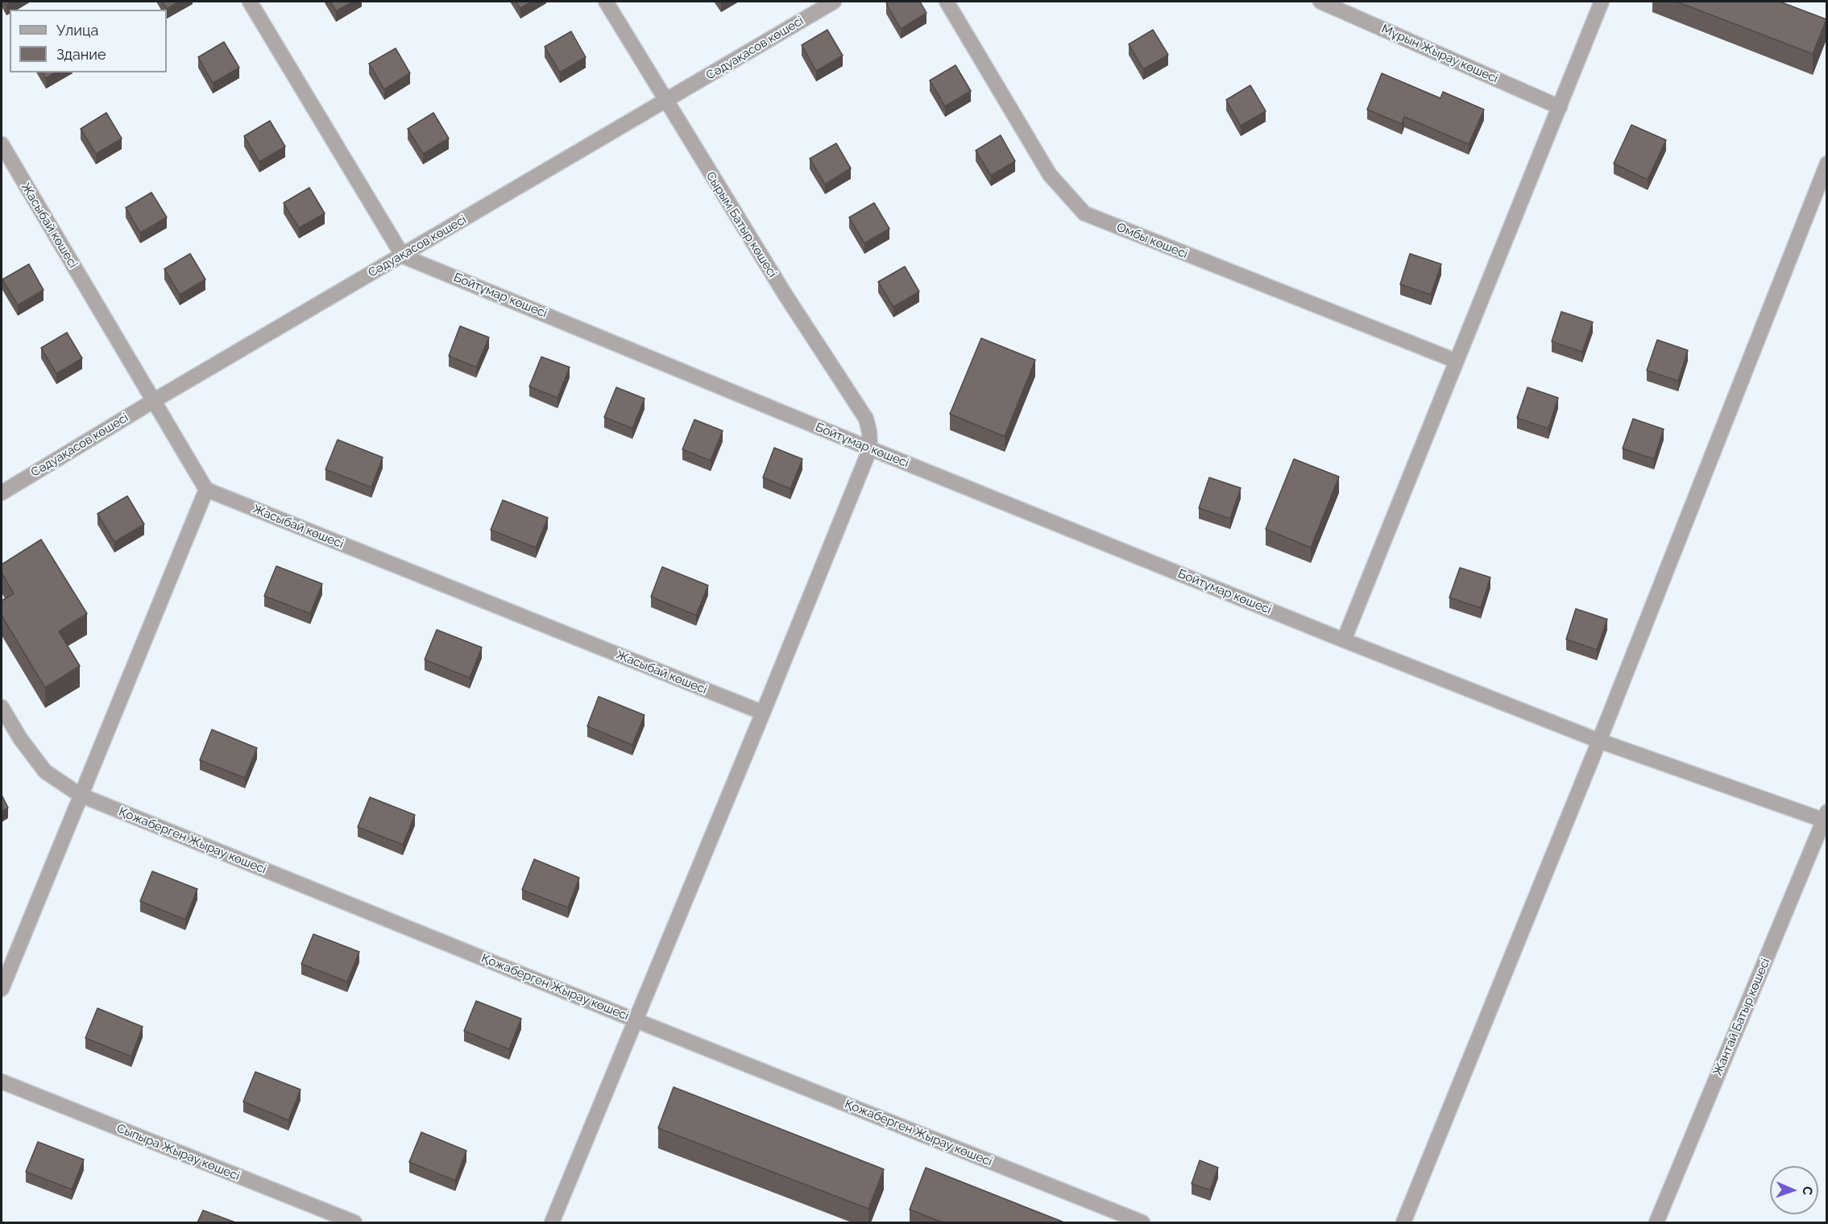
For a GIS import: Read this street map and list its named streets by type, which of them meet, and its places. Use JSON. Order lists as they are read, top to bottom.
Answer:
{
  "streets": {
    "street": [
      "Сәдуақасов көшесі",
      "Мұрын Жырау көшесі",
      "Сырым Батыр көшесі",
      "Жасыбай көшесі",
      "Омбы көшесі",
      "Бойтұмар көшесі",
      "Қожаберген Жырау көшесі",
      "Жантай Батыр көшесі",
      "Сыпыра Жырау көшесі"
    ]
  },
  "crossings": [
    ["Сәдуақасов көшесі", "Сырым Батыр көшесі"],
    ["Сәдуақасов көшесі", "Жасыбай көшесі"],
    ["Сәдуақасов көшесі", "Бойтұмар көшесі"],
    ["Сырым Батыр көшесі", "Бойтұмар көшесі"],
    ["Бойтұмар көшесі", "Жантай Батыр көшесі"]
  ],
  "legend": ["Улица", "Здание"],
  "north": "right"
}
